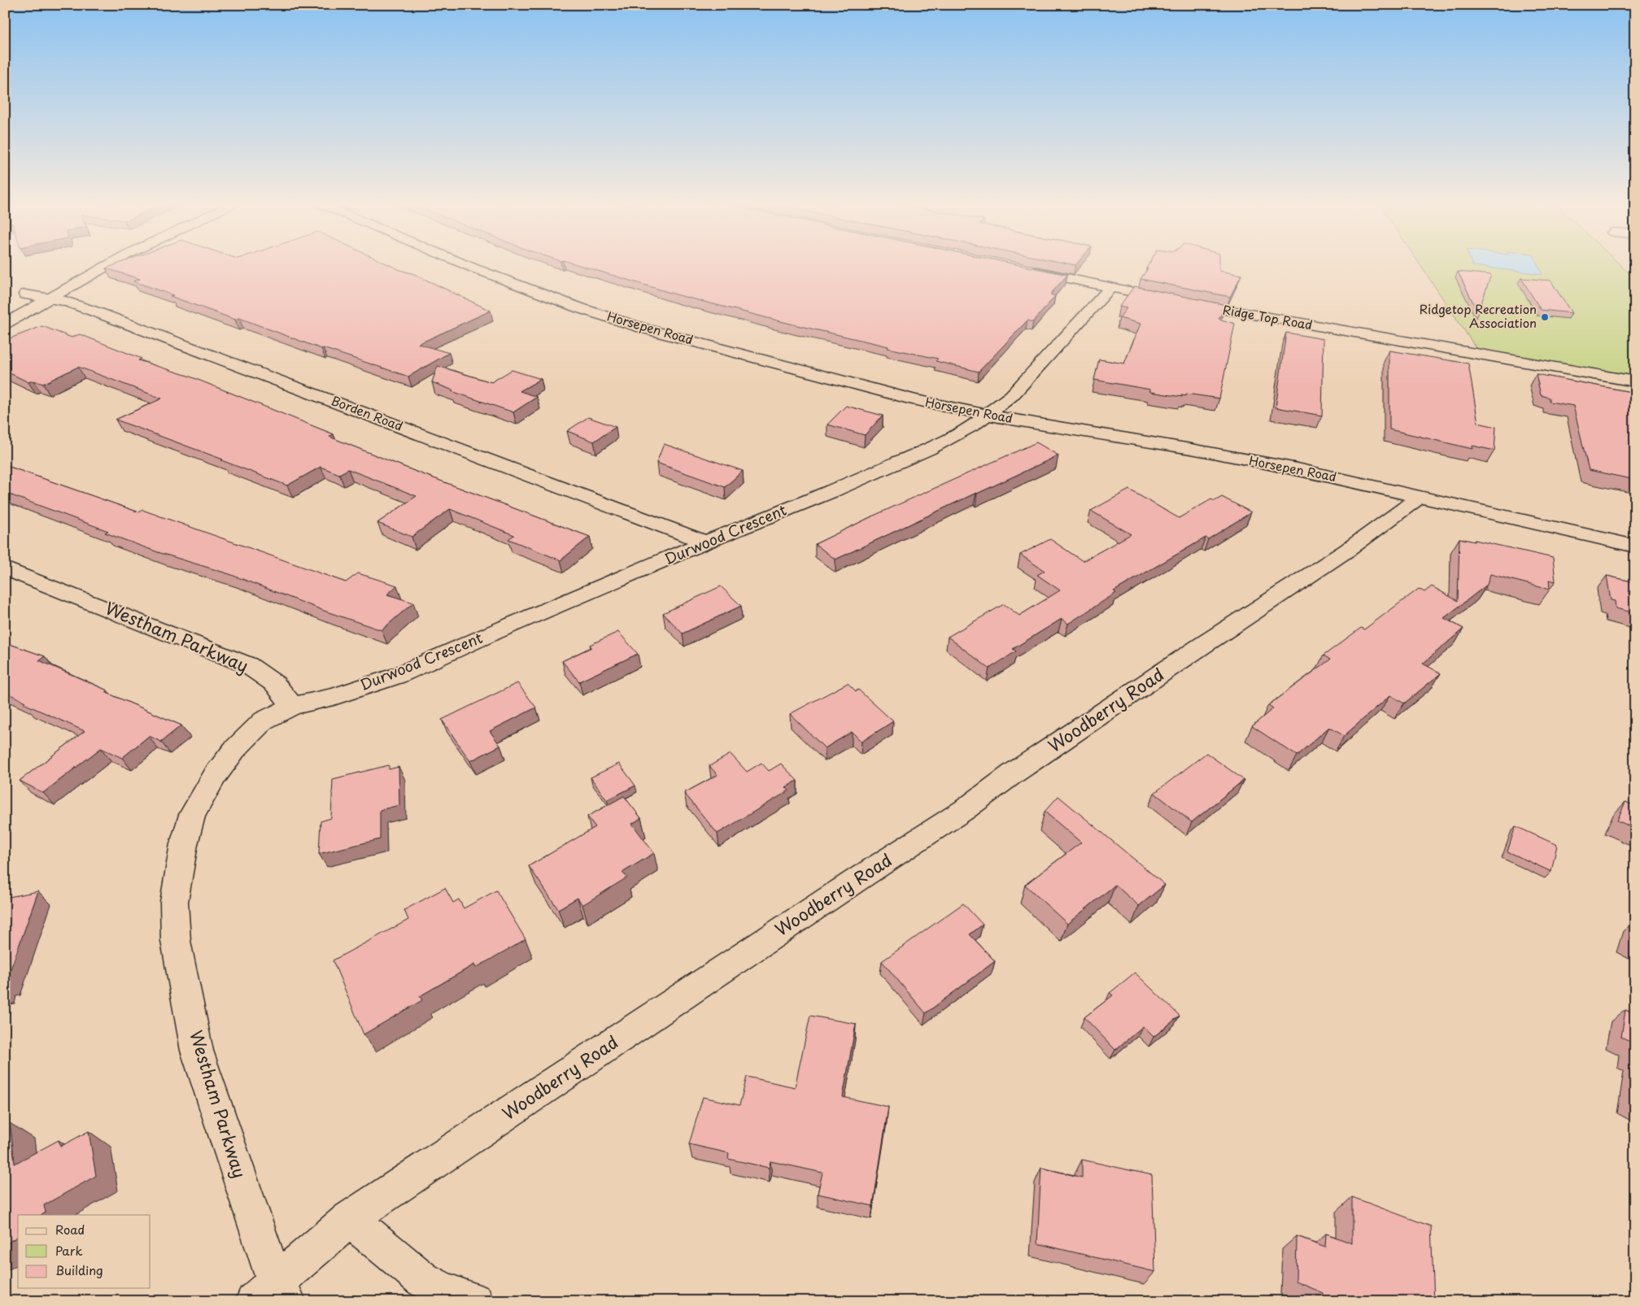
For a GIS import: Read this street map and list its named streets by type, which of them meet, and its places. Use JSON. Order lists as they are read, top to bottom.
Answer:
{
  "streets": {
    "street": [
      "Ridge Top Road",
      "Horsepen Road",
      "Borden Road",
      "Durwood Crescent",
      "Westham Parkway",
      "Woodberry Road"
    ]
  },
  "crossings": [
    ["Ridge Top Road", "Durwood Crescent"],
    ["Horsepen Road", "Durwood Crescent"],
    ["Horsepen Road", "Woodberry Road"],
    ["Borden Road", "Durwood Crescent"],
    ["Durwood Crescent", "Westham Parkway"],
    ["Westham Parkway", "Woodberry Road"]
  ],
  "places": ["Ridgetop Recreation Association"],
  "legend": ["Road", "Park", "Building"]
}
